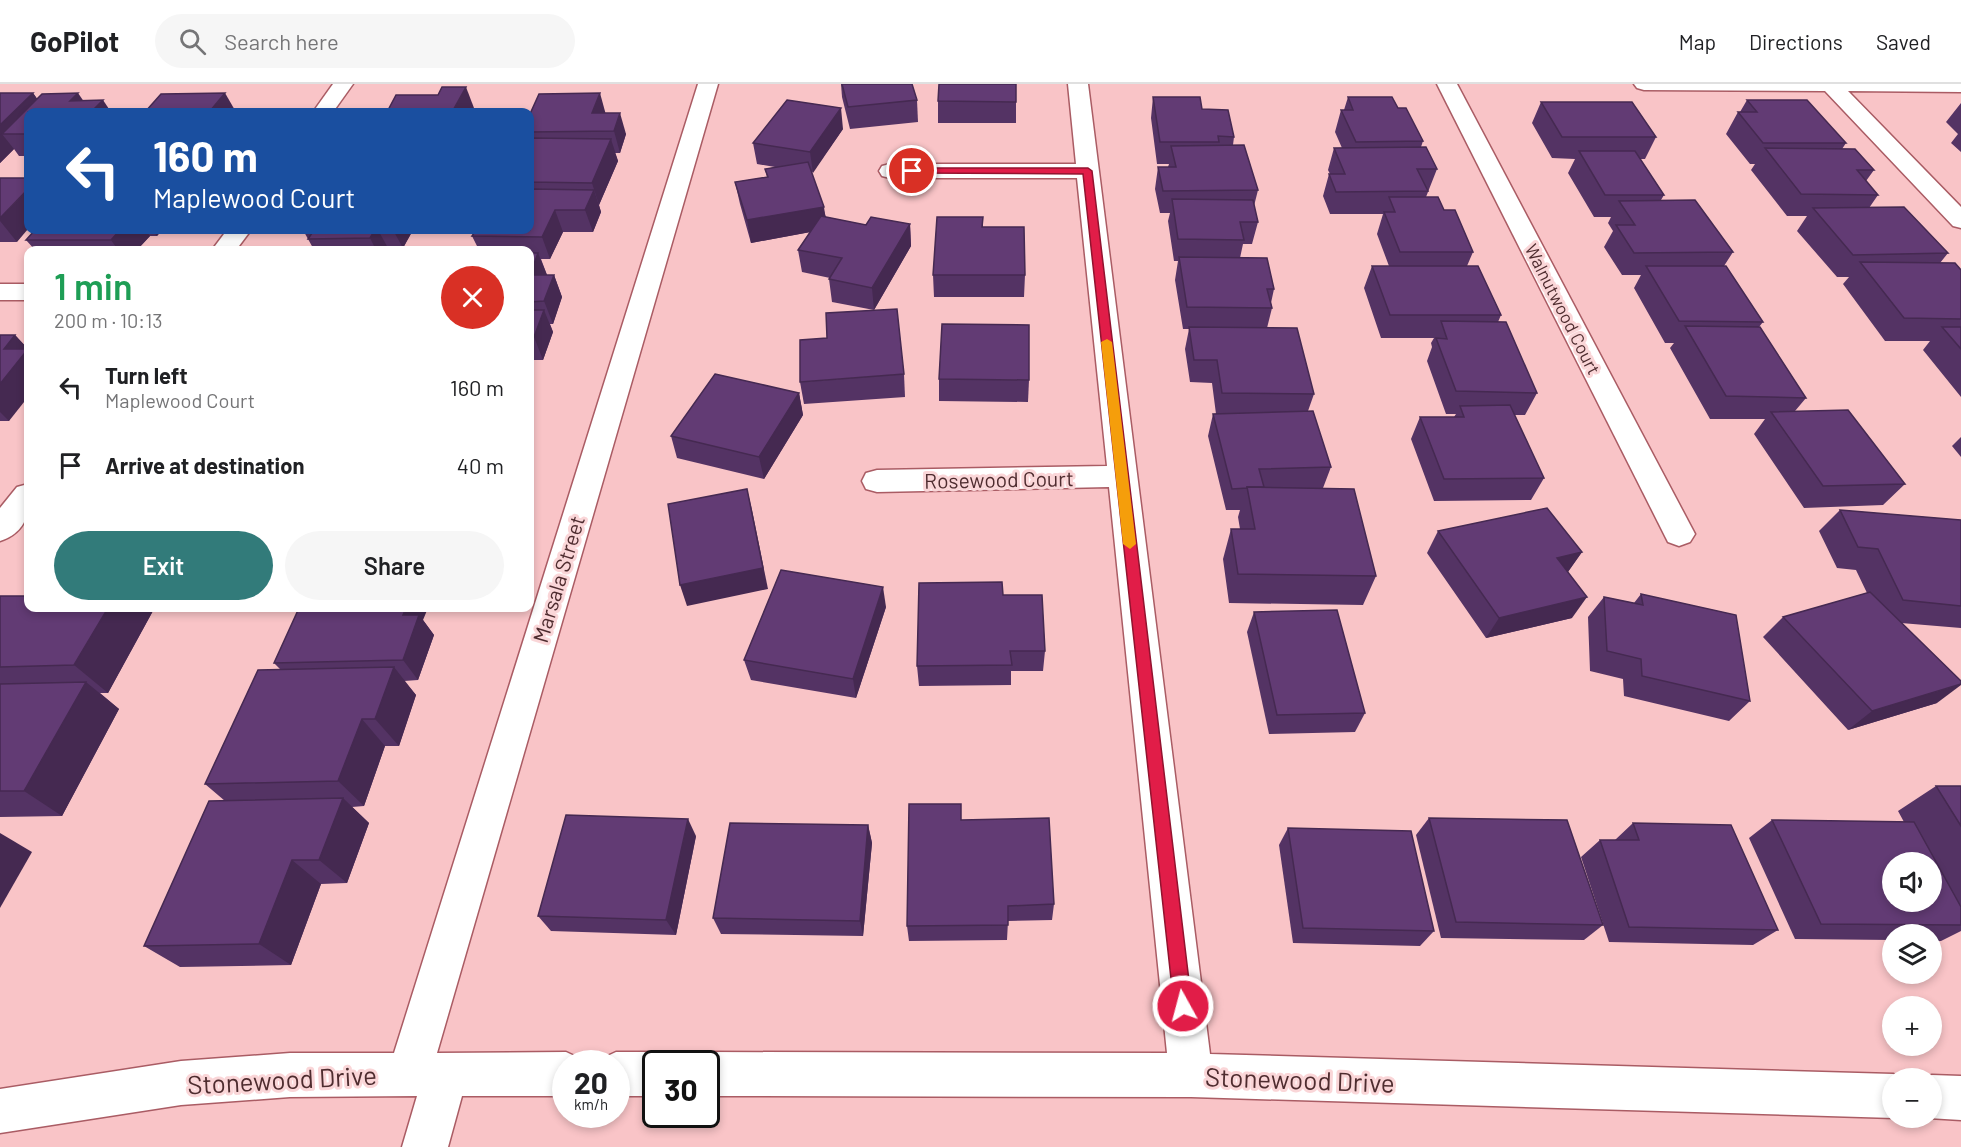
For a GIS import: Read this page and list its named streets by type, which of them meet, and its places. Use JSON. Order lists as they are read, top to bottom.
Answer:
{
  "streets": {
    "street": [
      "Walnutwood Court",
      "Rosewood Court",
      "Marsala Street",
      "Stonewood Drive"
    ]
  },
  "crossings": [
    ["Marsala Street", "Stonewood Drive"]
  ],
  "page": {
    "header": "GoPilot",
    "search": "Search here",
    "nav": ["Map", "Directions", "Saved"],
    "turn": ["160 m", "Maplewood Court"],
    "heading": ["1 min", "200 m · 10:13"],
    "list": [
      {
        "name": "Turn left",
        "note": "Maplewood Court",
        "value": "160 m"
      },
      {
        "name": "Arrive at destination",
        "value": "40 m"
      }
    ],
    "buttons": ["Exit", "Share"],
    "map_buttons": ["+", "−"],
    "speed": "20 km/h",
    "limit": "30"
  }
}
